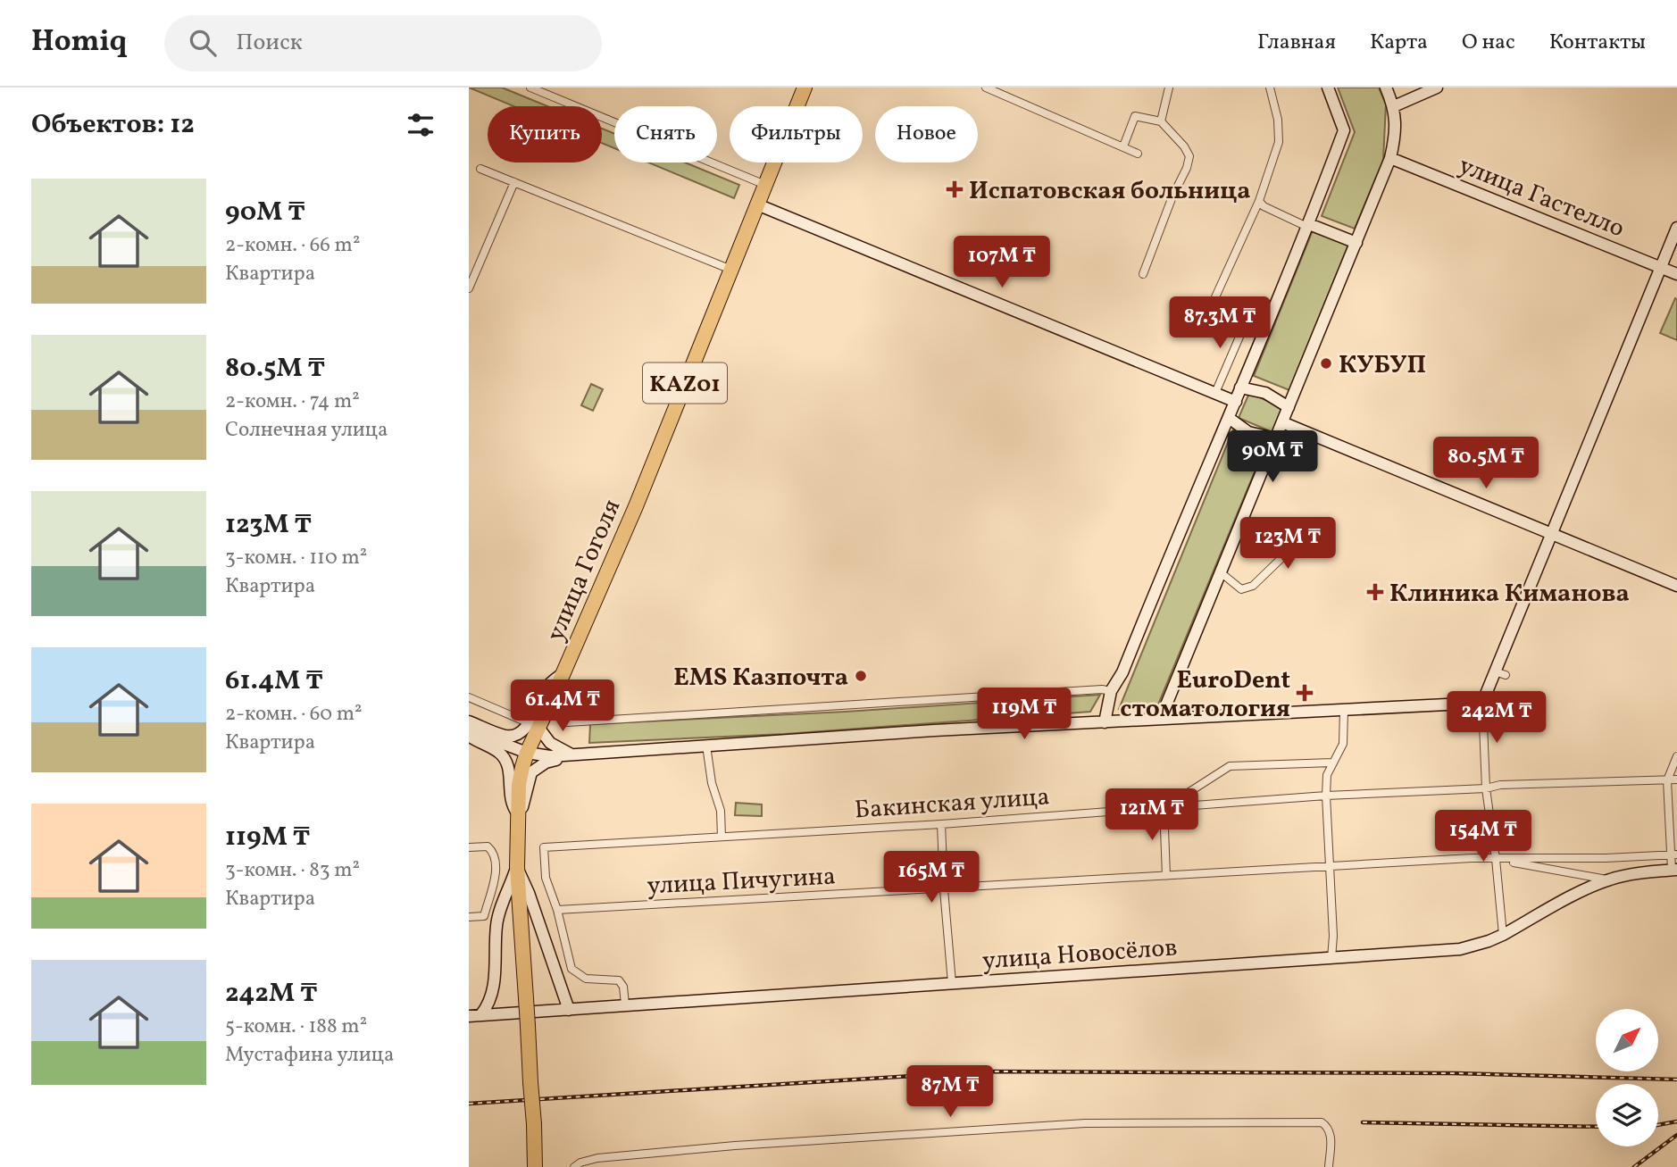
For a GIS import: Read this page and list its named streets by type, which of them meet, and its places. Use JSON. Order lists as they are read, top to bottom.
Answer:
{
  "streets": {
    "highway": ["KАZ01", "улица Гоголя"],
    "main road": ["улица Гастелло", "улица Новосёлов"],
    "street": ["Бакинская улица", "улица Пичугина"]
  },
  "crossings": [
    ["Бакинская улица", "улица Пичугина"],
    ["Бакинская улица", "улица Новосёлов"]
  ],
  "places": {
    "health": ["Испатовская больница", "Клиника Киманова", "EuroDent стоматология"],
    "other": ["КУБУП", "EMS Казпочта"]
  },
  "north": "top right",
  "page": {
    "header": "Homiq",
    "search": "Поиск",
    "nav": [
      "Главная",
      "Карта",
      "О нас",
      "Контакты"
    ],
    "heading": "Объектов: 12",
    "chip": [
      "Купить",
      "Снять",
      "Фильтры",
      "Новое"
    ],
    "list": [
      {
        "name": "90M ₸",
        "note": "2-комн. · 66 m² · Квартира"
      },
      {
        "name": "80.5M ₸",
        "note": "2-комн. · 74 m² · Солнечная улица"
      },
      {
        "name": "123M ₸",
        "note": "3-комн. · 110 m² · Квартира"
      },
      {
        "name": "61.4M ₸",
        "note": "2-комн. · 60 m² · Квартира"
      },
      {
        "name": "119M ₸",
        "note": "3-комн. · 83 m² · Квартира"
      },
      {
        "name": "242M ₸",
        "note": "5-комн. · 188 m² · Мустафина улица"
      }
    ],
    "price": [
      "107M ₸",
      "87.3M ₸",
      "90M ₸",
      "80.5M ₸",
      "123M ₸",
      "61.4M ₸",
      "119M ₸",
      "242M ₸",
      "121M ₸",
      "154M ₸",
      "165M ₸",
      "87M ₸"
    ]
  }
}
